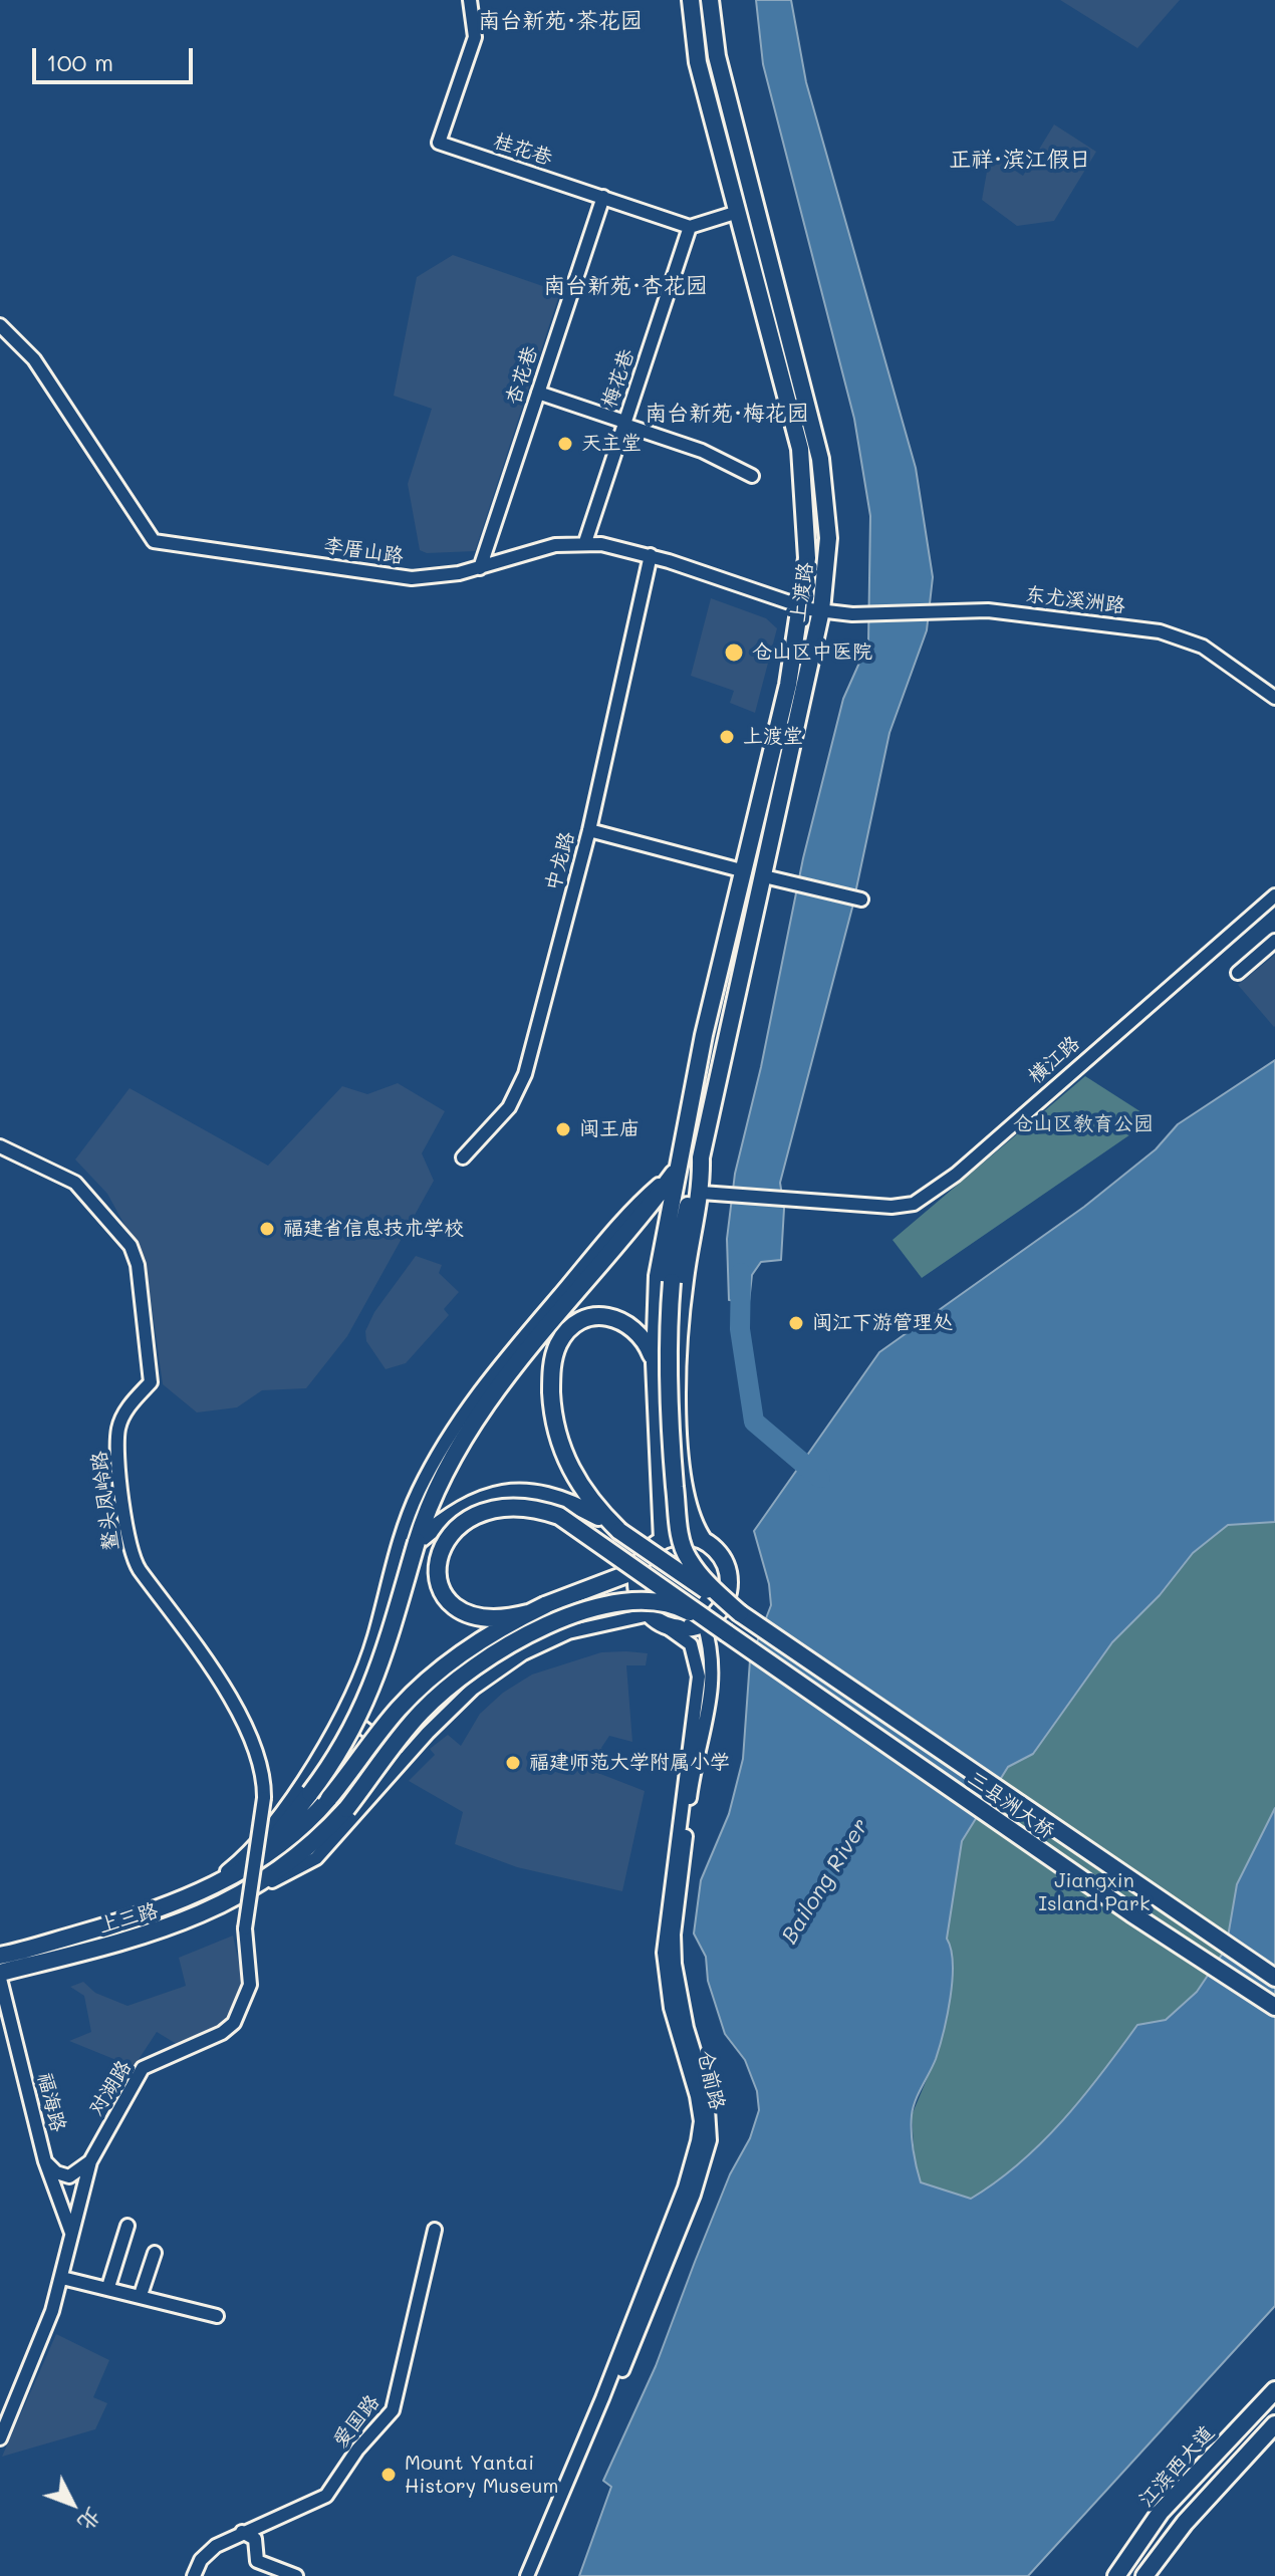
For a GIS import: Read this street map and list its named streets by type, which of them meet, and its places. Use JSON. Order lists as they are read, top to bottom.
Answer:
{
  "streets": {
    "main road": [
      "上渡路",
      "三县洲大桥",
      "上三路",
      "江滨西大道"
    ],
    "street": [
      "桂花巷",
      "杏花巷",
      "梅花巷",
      "李厝山路",
      "东尤溪洲路",
      "中龙路",
      "横江路",
      "鳌头凤岭路",
      "仓前路",
      "对湖路",
      "福海路",
      "爱国路"
    ]
  },
  "crossings": [
    ["桂花巷", "杏花巷"],
    ["桂花巷", "梅花巷"],
    ["杏花巷", "李厝山路"],
    ["梅花巷", "李厝山路"],
    ["李厝山路", "上渡路"],
    ["李厝山路", "东尤溪洲路"],
    ["李厝山路", "中龙路"],
    ["上渡路", "横江路"],
    ["上渡路", "仓前路"],
    ["鳌头凤岭路", "对湖路"],
    ["对湖路", "福海路"]
  ],
  "districts": [
    "南台新苑·茶花园",
    "正祥·滨江假日",
    "南台新苑·杏花园",
    "南台新苑·梅花园"
  ],
  "water": ["Bailong River"],
  "parks": ["仓山区教育公园", "Jiangxin Island Park"],
  "places": [
    "天主堂",
    "仓山区中医院",
    "上渡堂",
    "闽王庙",
    "福建省信息技术学校",
    "闽江下游管理处",
    "福建师范大学附属小学",
    "Mount Yantai History Museum"
  ],
  "scale_bar": "100 m",
  "north": "bottom right"
}
